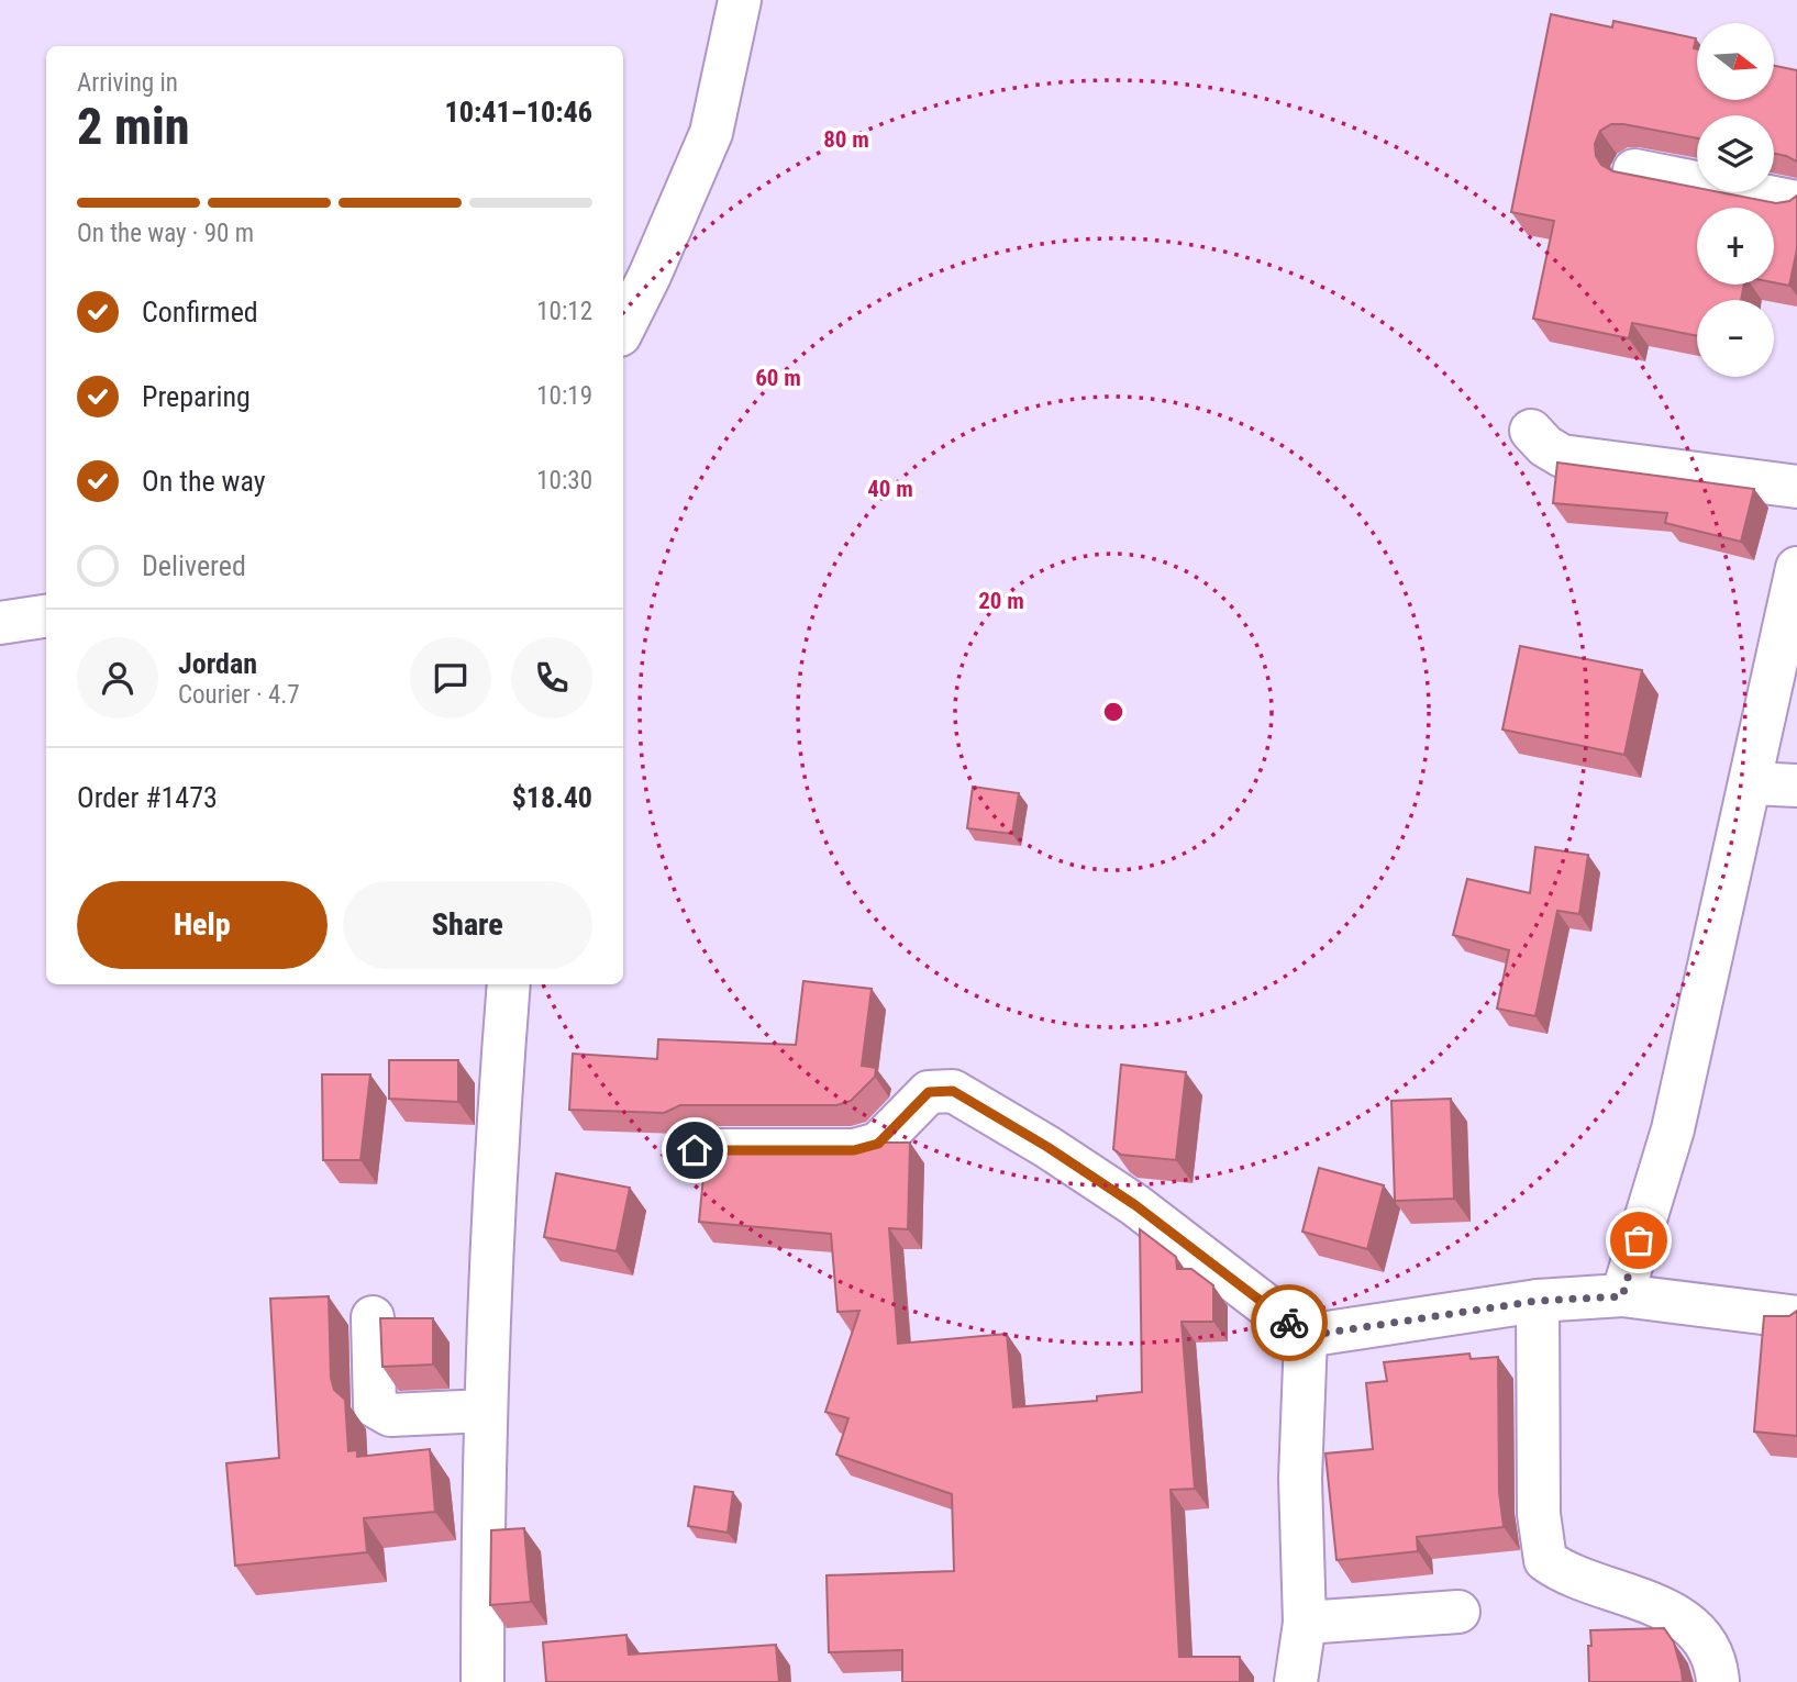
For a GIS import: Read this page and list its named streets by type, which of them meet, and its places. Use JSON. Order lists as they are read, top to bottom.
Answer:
{
  "north": "right",
  "page": {
    "map_buttons": ["+", "−"],
    "heading": ["2 min", "Arriving in", "10:41–10:46"],
    "panel": [
      "Jordan",
      "Courier · 4.7",
      "Order #1473",
      "$18.40"
    ],
    "bar": "On the way · 90 m",
    "list": [
      ["Confirmed", "10:12"],
      ["Preparing", "10:19"],
      ["On the way", "10:30"],
      "Delivered"
    ],
    "buttons": ["Help", "Share"]
  },
  "rings": [
    "80 m",
    "60 m",
    "40 m",
    "20 m"
  ]
}
